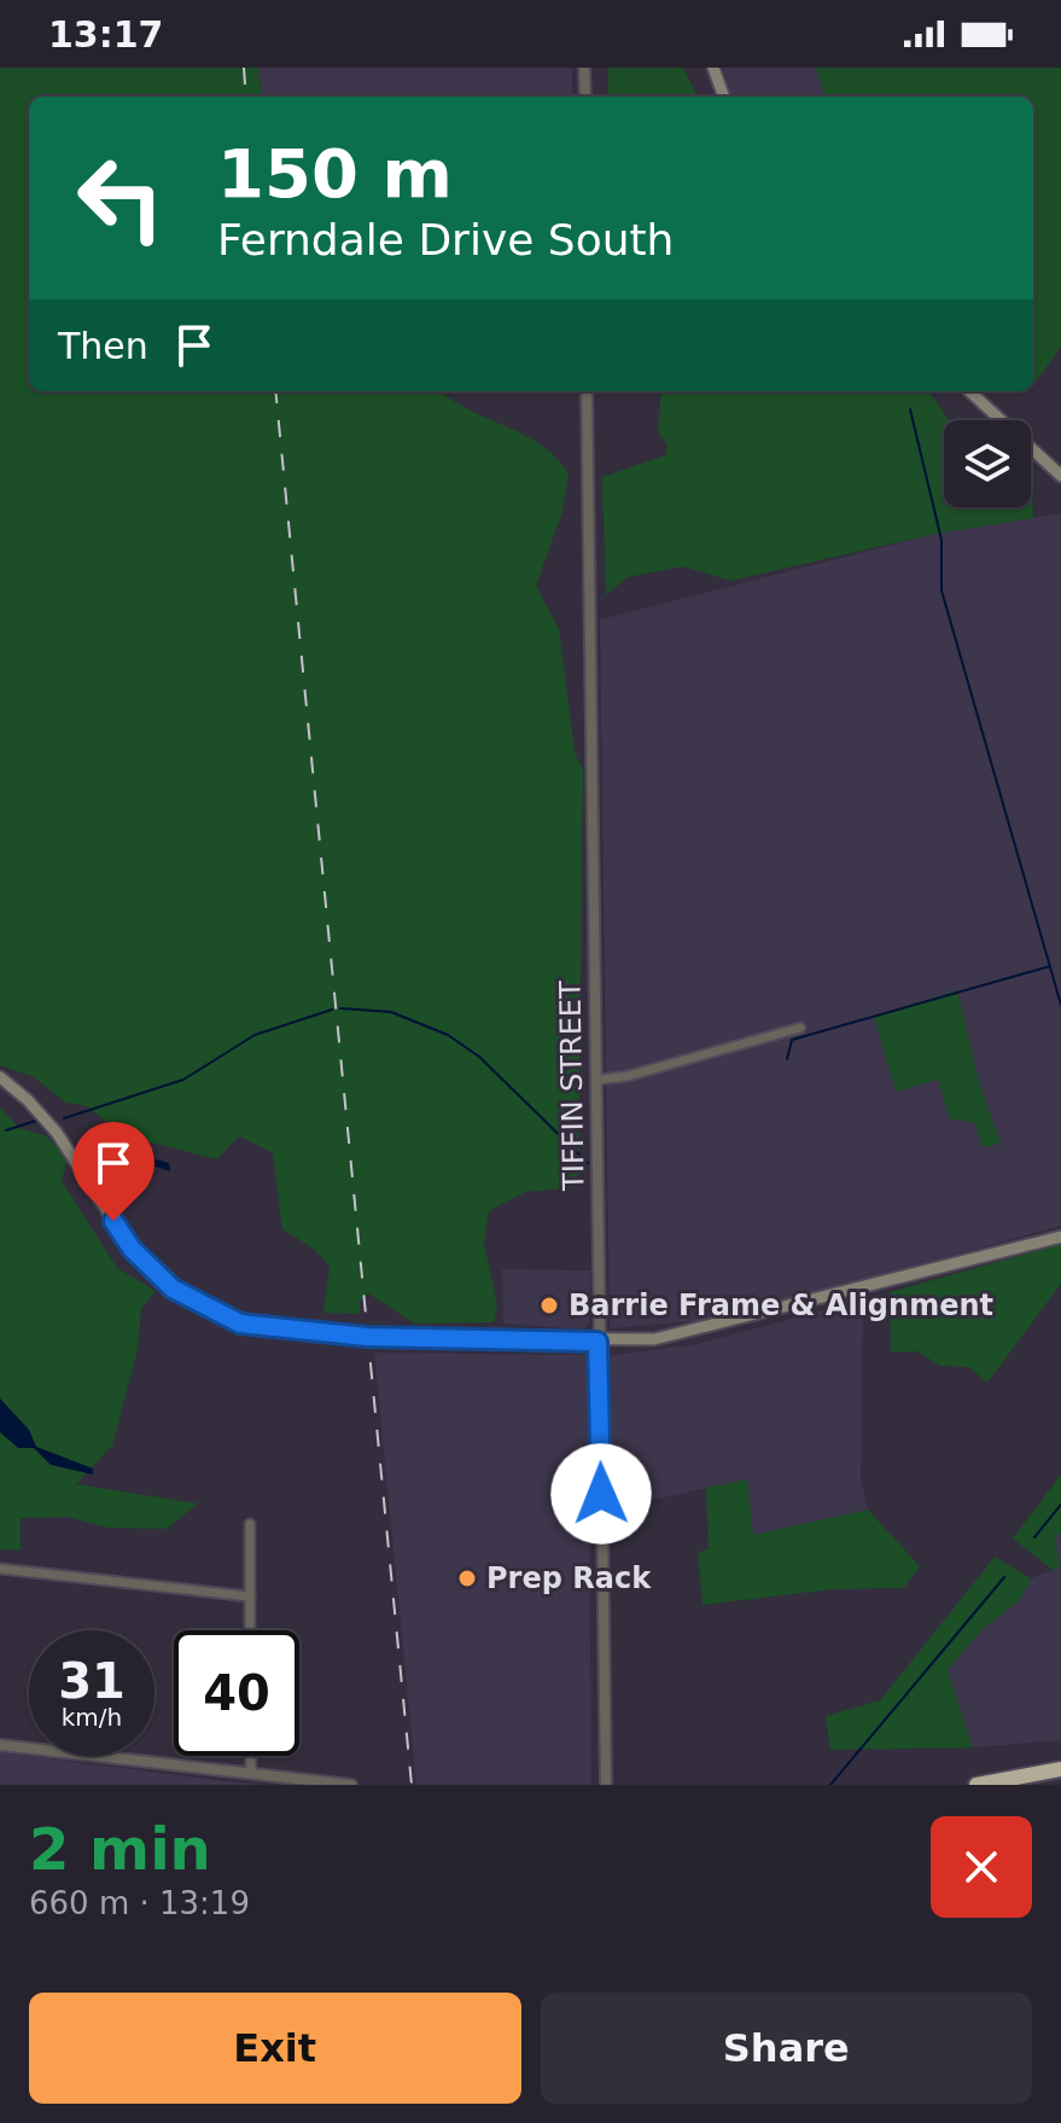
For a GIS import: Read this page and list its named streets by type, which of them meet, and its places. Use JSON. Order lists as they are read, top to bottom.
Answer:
{
  "streets": {
    "street": ["TIFFIN STREET"]
  },
  "places": ["Barrie Frame & Alignment", "Prep Rack"],
  "page": {
    "status": "13:17",
    "turn": ["150 m", "Ferndale Drive South"],
    "then": "Then",
    "speed": "31 km/h",
    "limit": "40",
    "heading": ["2 min", "660 m · 13:19"],
    "buttons": ["Exit", "Share"]
  }
}
